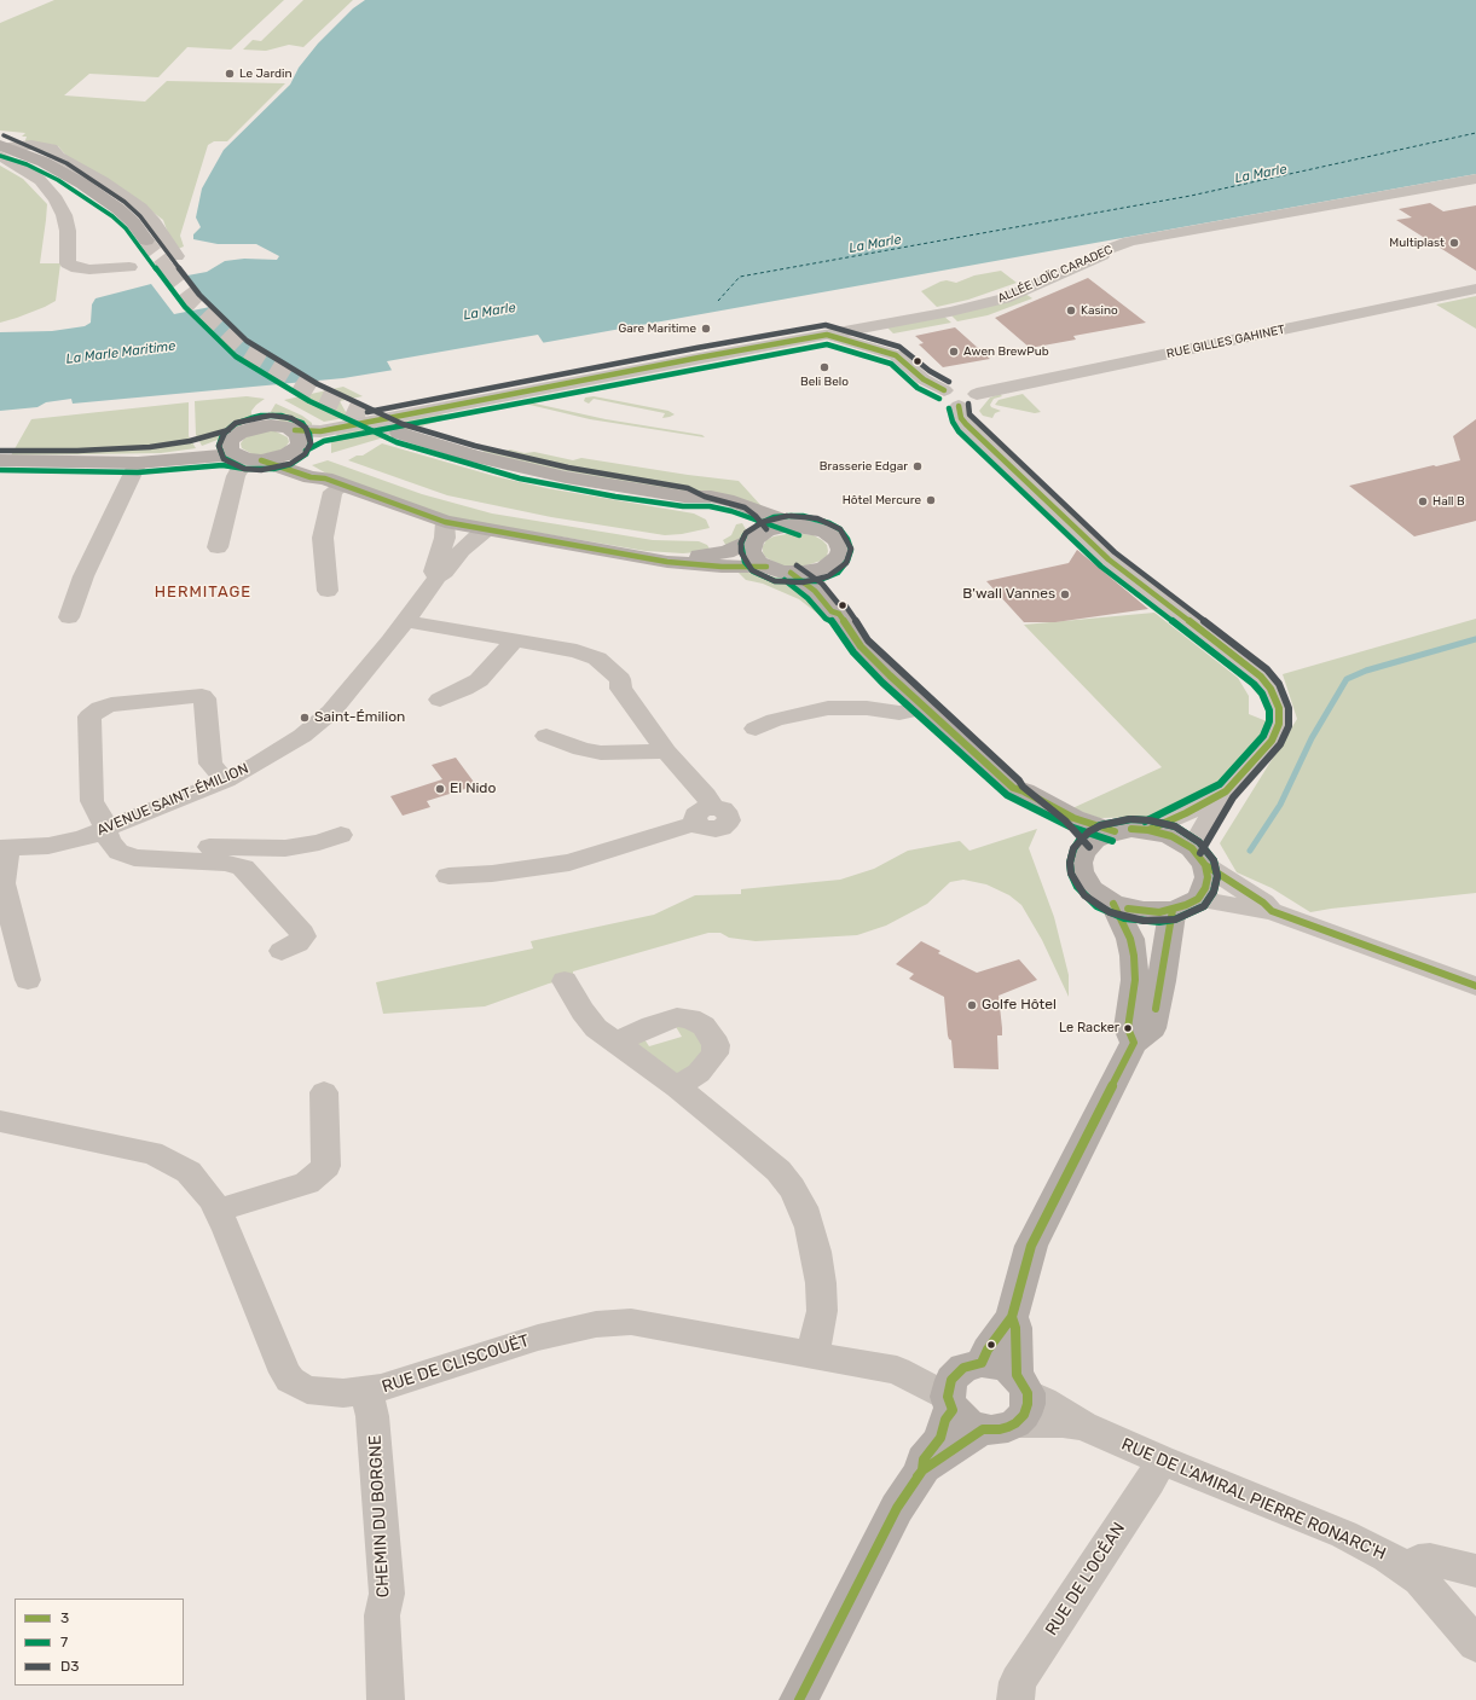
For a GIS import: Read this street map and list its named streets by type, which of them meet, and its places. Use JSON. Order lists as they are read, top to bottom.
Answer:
{
  "streets": {
    "street": [
      "ALLÉE LOÏC CARADEC",
      "RUE GILLES GAHINET",
      "AVENUE SAINT-ÉMILION",
      "RUE DE CLISCOUËT",
      "RUE DE L'AMIRAL PIERRE RONARC'H",
      "CHEMIN DU BORGNE",
      "RUE DE L'OCÉAN"
    ]
  },
  "crossings": [
    ["RUE DE CLISCOUËT", "CHEMIN DU BORGNE"],
    ["RUE DE L'AMIRAL PIERRE RONARC'H", "RUE DE L'OCÉAN"]
  ],
  "districts": ["HERMITAGE"],
  "water": ["La Marle", "La Marle Maritime"],
  "places": [
    "Le Jardin",
    "Multiplast",
    "Kasino",
    "Gare Maritime",
    "Awen BrewPub",
    "Beli Belo",
    "Brasserie Edgar",
    "Hôtel Mercure",
    "Hall B",
    "B'wall Vannes",
    "Saint-Émilion",
    "El Nido",
    "Golfe Hôtel",
    "Le Racker"
  ],
  "lines": ["transit line D3", "transit line 7", "transit line 3"],
  "legend": ["3", "7", "D3"]
}
